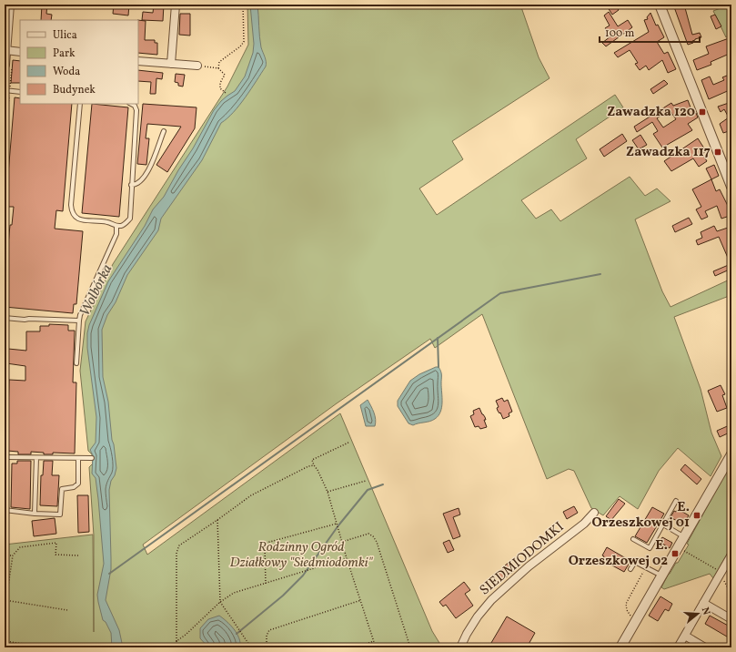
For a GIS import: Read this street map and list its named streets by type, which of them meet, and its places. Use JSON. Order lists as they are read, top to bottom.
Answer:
{
  "streets": {
    "street": ["SIEDMIODOMKI"]
  },
  "water": ["Wolbórka"],
  "parks": ["Rodzinny Ogród Działkowy \"Siedmiodomki\""],
  "places": {
    "transit": [
      "Zawadzka 120",
      "Zawadzka 117",
      "E. Orzeszkowej 01",
      "E. Orzeszkowej 02"
    ]
  },
  "legend": [
    "Ulica",
    "Park",
    "Woda",
    "Budynek"
  ],
  "scale_bar": "100 m",
  "north": "right"
}
